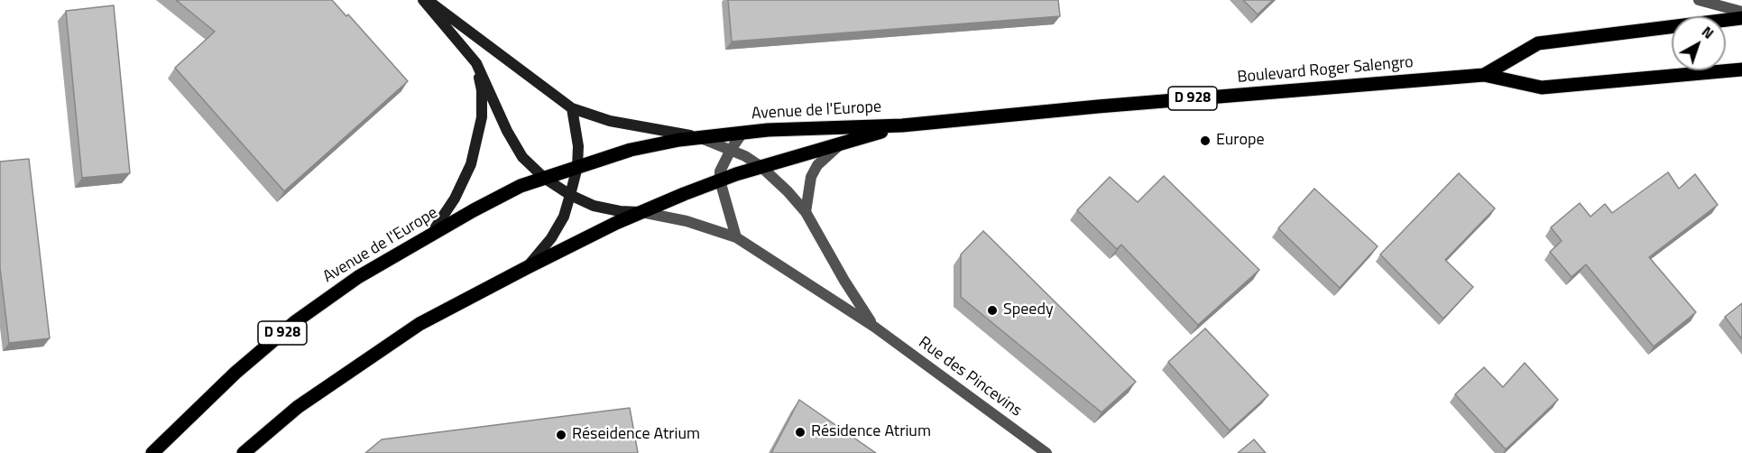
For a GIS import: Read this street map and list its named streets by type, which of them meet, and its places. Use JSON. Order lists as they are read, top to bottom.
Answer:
{
  "streets": {
    "main road": ["Boulevard Roger Salengro", "D 928", "Avenue de l'Europe"],
    "street": ["Rue des Pincevins"]
  },
  "crossings": [
    ["Boulevard Roger Salengro", "D 928"],
    ["Boulevard Roger Salengro", "Avenue de l'Europe"],
    ["Avenue de l'Europe", "Rue des Pincevins"]
  ],
  "places": [
    "Europe",
    "Speedy",
    "Résidence Atrium",
    "Réseidence Atrium"
  ],
  "north": "top right"
}
